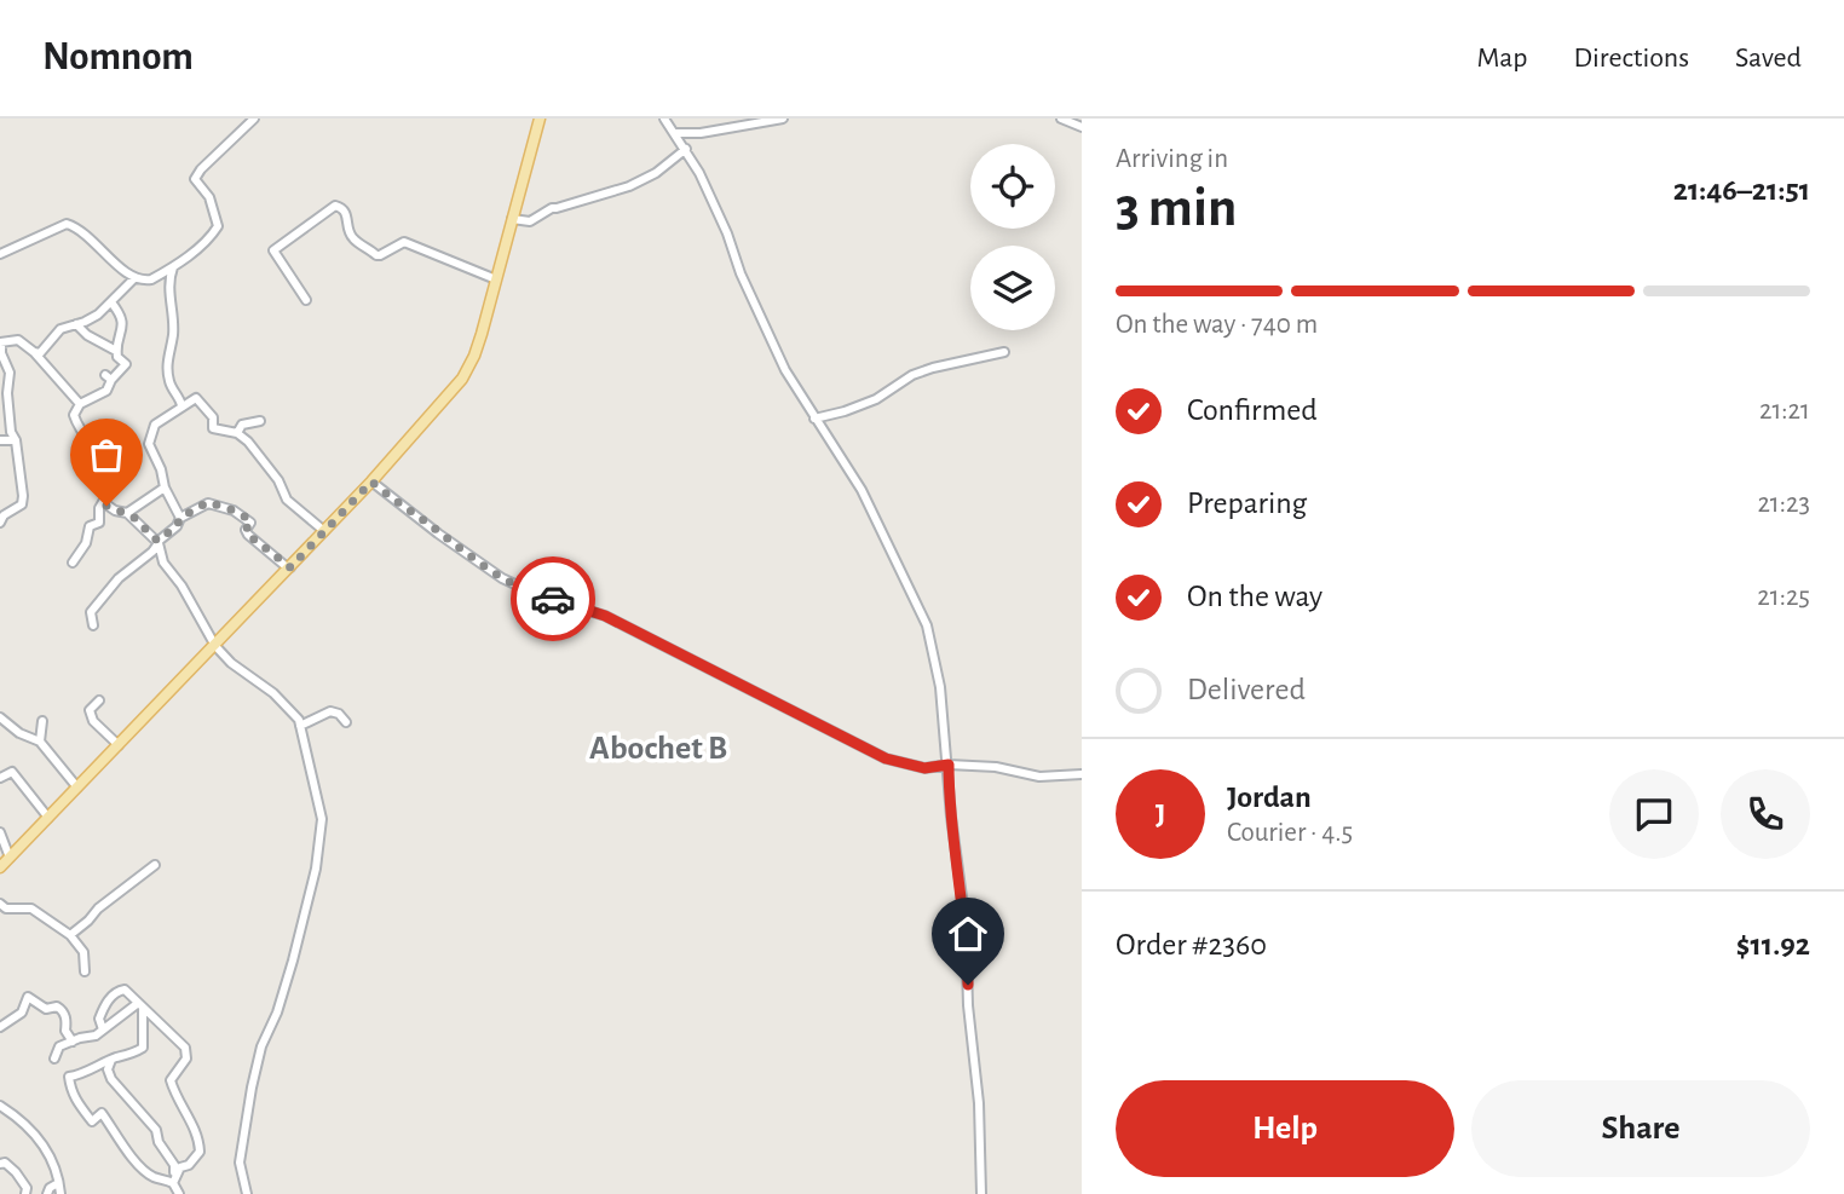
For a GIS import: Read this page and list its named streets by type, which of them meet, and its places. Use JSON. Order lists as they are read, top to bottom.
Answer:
{
  "districts": ["Abochet B"],
  "page": {
    "header": "Nomnom",
    "nav": ["Map", "Directions", "Saved"],
    "heading": ["3 min", "Arriving in", "21:46–21:51"],
    "panel": [
      "Jordan",
      "Courier · 4.5",
      "Order #2360",
      "$11.92"
    ],
    "bar": "On the way · 740 m",
    "list": [
      ["Confirmed", "21:21"],
      ["Preparing", "21:23"],
      ["On the way", "21:25"],
      "Delivered"
    ],
    "round": "J",
    "buttons": ["Help", "Share"]
  }
}
